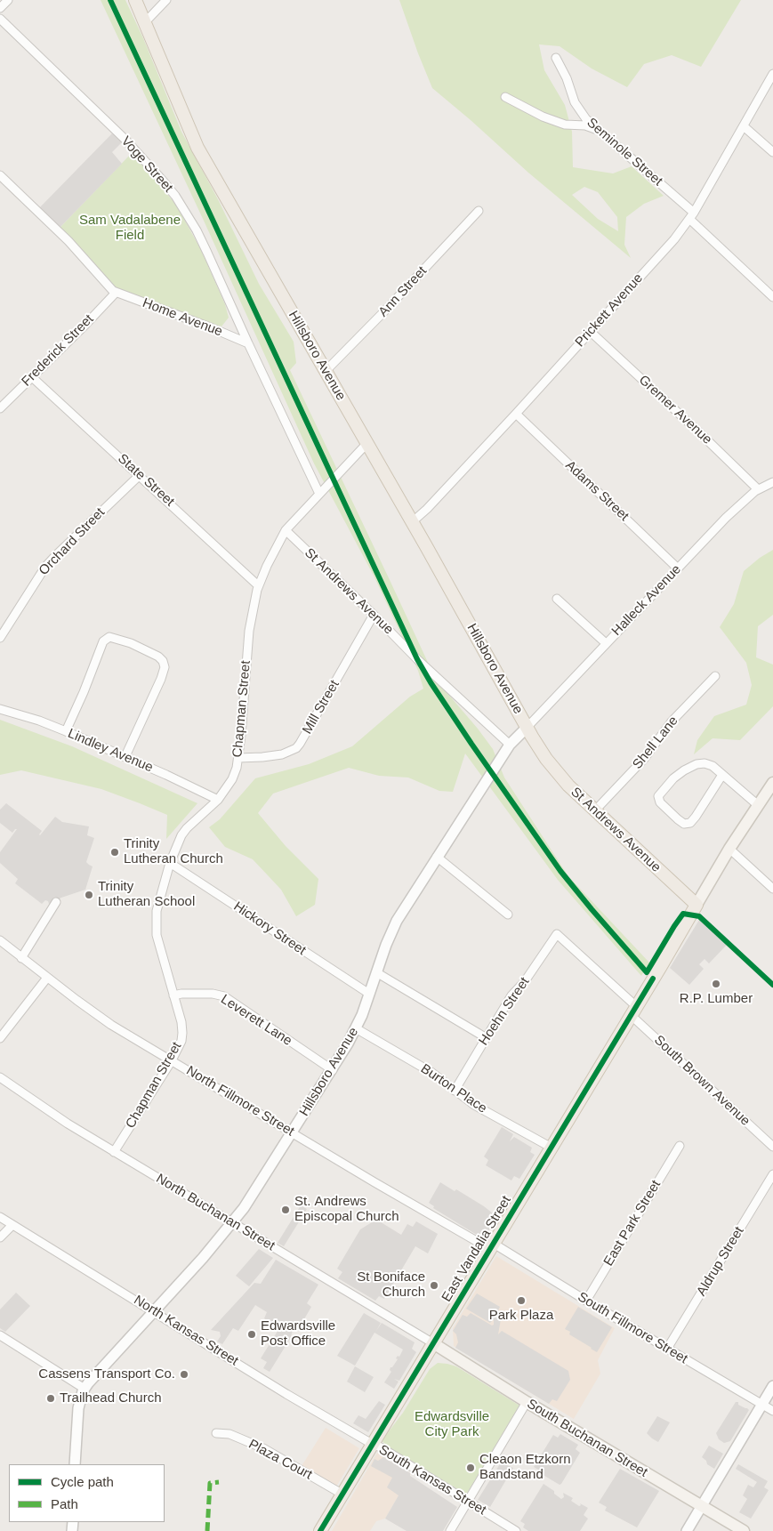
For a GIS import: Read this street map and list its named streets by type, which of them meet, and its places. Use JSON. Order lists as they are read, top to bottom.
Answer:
{
  "streets": {
    "main road": [
      "Hillsboro Avenue",
      "St Andrews Avenue",
      "East Vandalia Street",
      "South Buchanan Street"
    ],
    "street": [
      "Seminole Street",
      "Voge Street",
      "Ann Street",
      "Prickett Avenue",
      "Home Avenue",
      "Frederick Street",
      "Gremer Avenue",
      "State Street",
      "Adams Street",
      "Orchard Street",
      "Halleck Avenue",
      "Mill Street",
      "Chapman Street",
      "Shell Lane",
      "Lindley Avenue",
      "Hickory Street",
      "Hoehn Street",
      "Leverett Lane",
      "South Brown Avenue",
      "Burton Place",
      "North Fillmore Street",
      "North Buchanan Street",
      "East Park Street",
      "Aldrup Street",
      "South Fillmore Street",
      "North Kansas Street",
      "Plaza Court",
      "South Kansas Street"
    ]
  },
  "crossings": [
    ["Seminole Street", "Prickett Avenue"],
    ["Voge Street", "Home Avenue"],
    ["Ann Street", "Hillsboro Avenue"],
    ["Prickett Avenue", "Hillsboro Avenue"],
    ["Prickett Avenue", "Gremer Avenue"],
    ["Prickett Avenue", "Adams Street"],
    ["Home Avenue", "Frederick Street"],
    ["Frederick Street", "State Street"],
    ["Hillsboro Avenue", "St Andrews Avenue"],
    ["Hillsboro Avenue", "Halleck Avenue"],
    ["Hillsboro Avenue", "Chapman Street"],
    ["Hillsboro Avenue", "Hickory Street"],
    ["Hillsboro Avenue", "Leverett Lane"],
    ["Hillsboro Avenue", "Burton Place"],
    ["Hillsboro Avenue", "North Fillmore Street"],
    ["Hillsboro Avenue", "North Buchanan Street"],
    ["Hillsboro Avenue", "North Kansas Street"],
    ["Gremer Avenue", "Halleck Avenue"],
    ["State Street", "Orchard Street"],
    ["State Street", "Chapman Street"],
    ["Adams Street", "Halleck Avenue"],
    ["St Andrews Avenue", "Halleck Avenue"],
    ["St Andrews Avenue", "Mill Street"],
    ["St Andrews Avenue", "Chapman Street"],
    ["St Andrews Avenue", "Shell Lane"],
    ["St Andrews Avenue", "East Vandalia Street"],
    ["Mill Street", "Chapman Street"],
    ["Chapman Street", "Lindley Avenue"],
    ["Chapman Street", "Hickory Street"],
    ["Chapman Street", "Leverett Lane"],
    ["Chapman Street", "North Fillmore Street"],
    ["Chapman Street", "North Buchanan Street"],
    ["Hoehn Street", "South Brown Avenue"],
    ["Hoehn Street", "Burton Place"],
    ["South Brown Avenue", "East Vandalia Street"],
    ["Burton Place", "East Vandalia Street"],
    ["North Fillmore Street", "East Vandalia Street"],
    ["North Fillmore Street", "South Fillmore Street"],
    ["North Buchanan Street", "East Vandalia Street"],
    ["North Buchanan Street", "South Buchanan Street"],
    ["East Park Street", "South Fillmore Street"],
    ["East Vandalia Street", "South Fillmore Street"],
    ["East Vandalia Street", "North Kansas Street"],
    ["East Vandalia Street", "South Buchanan Street"],
    ["East Vandalia Street", "Plaza Court"],
    ["East Vandalia Street", "South Kansas Street"],
    ["Aldrup Street", "South Fillmore Street"],
    ["North Kansas Street", "South Kansas Street"]
  ],
  "parks": ["Sam Vadalabene Field", "Edwardsville City Park"],
  "places": [
    "Trinity Lutheran Church",
    "Trinity Lutheran School",
    "R.P. Lumber",
    "St. Andrews Episcopal Church",
    "St Boniface Church",
    "Park Plaza",
    "Edwardsville Post Office",
    "Cassens Transport Co.",
    "Trailhead Church",
    "Cleaon Etzkorn Bandstand"
  ],
  "legend": ["Cycle path", "Path"]
}
